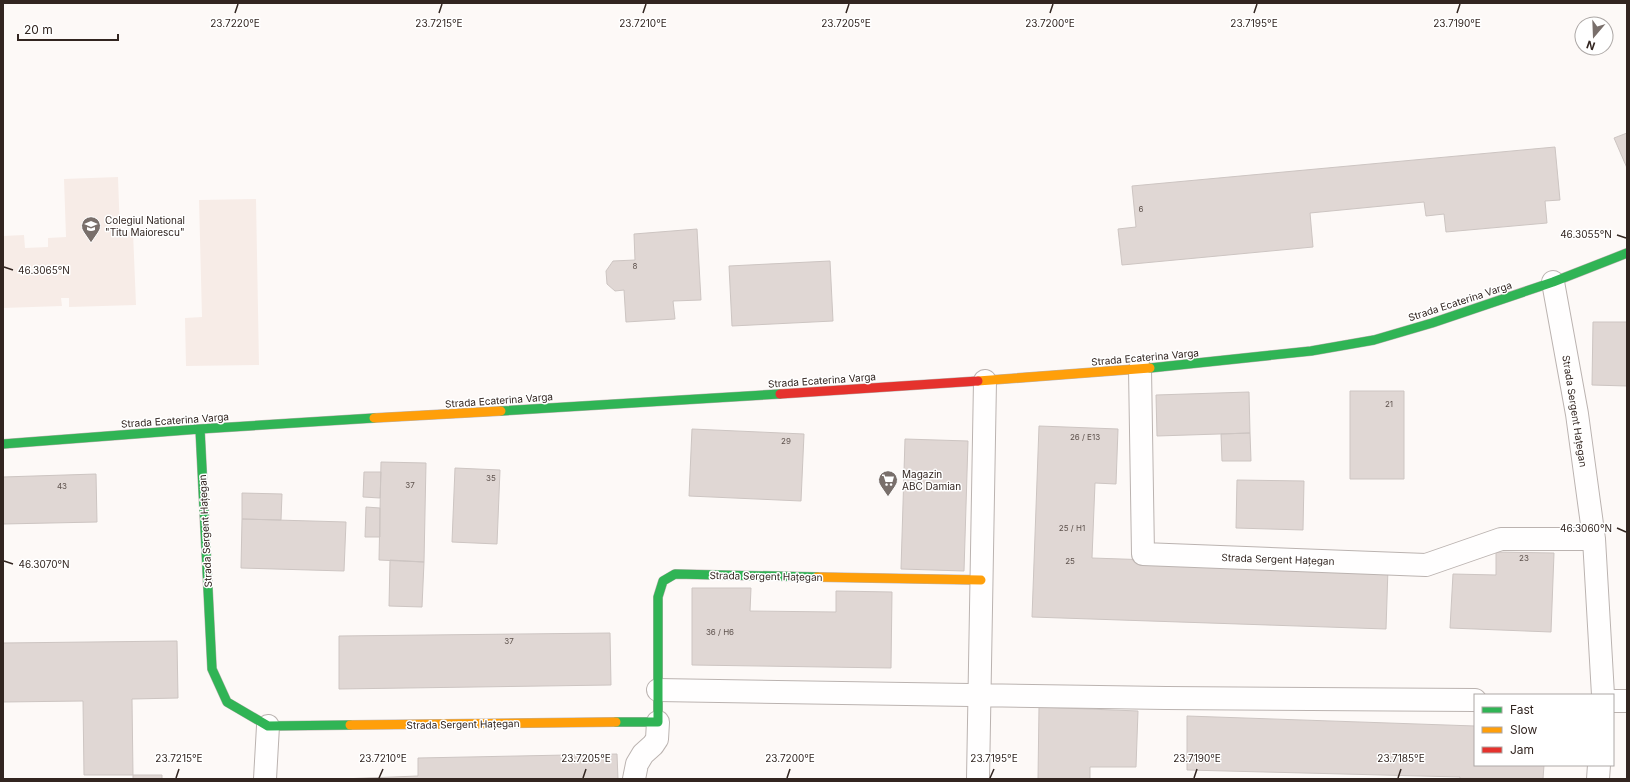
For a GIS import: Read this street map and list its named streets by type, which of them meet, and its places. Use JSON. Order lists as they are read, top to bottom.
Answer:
{
  "streets": {
    "main road": ["Strada Ecaterina Varga", "Strada Sergent Hațegan"]
  },
  "crossings": [
    ["Strada Ecaterina Varga", "Strada Sergent Hațegan"]
  ],
  "places": {
    "school or university": ["Colegiul National \"Titu Maiorescu\""],
    "supermarket": ["Magazin ABC Damian"]
  },
  "house_numbers": [
    "6",
    "8",
    "21",
    "26 / E13",
    "29",
    "35",
    "37",
    "43",
    "25 / H1",
    "23",
    "25",
    "36 / H6",
    "37"
  ],
  "legend": ["Fast", "Slow", "Jam"],
  "scale_bar": "20 m",
  "north": "bottom",
  "coordinates": [
    "23.7215°E",
    "23.7210°E",
    "23.7205°E",
    "23.7200°E",
    "23.7195°E",
    "23.7190°E",
    "23.7220°E",
    "46.3055°N",
    "46.3065°N",
    "46.3060°N",
    "46.3070°N",
    "23.7185°E"
  ]
}
